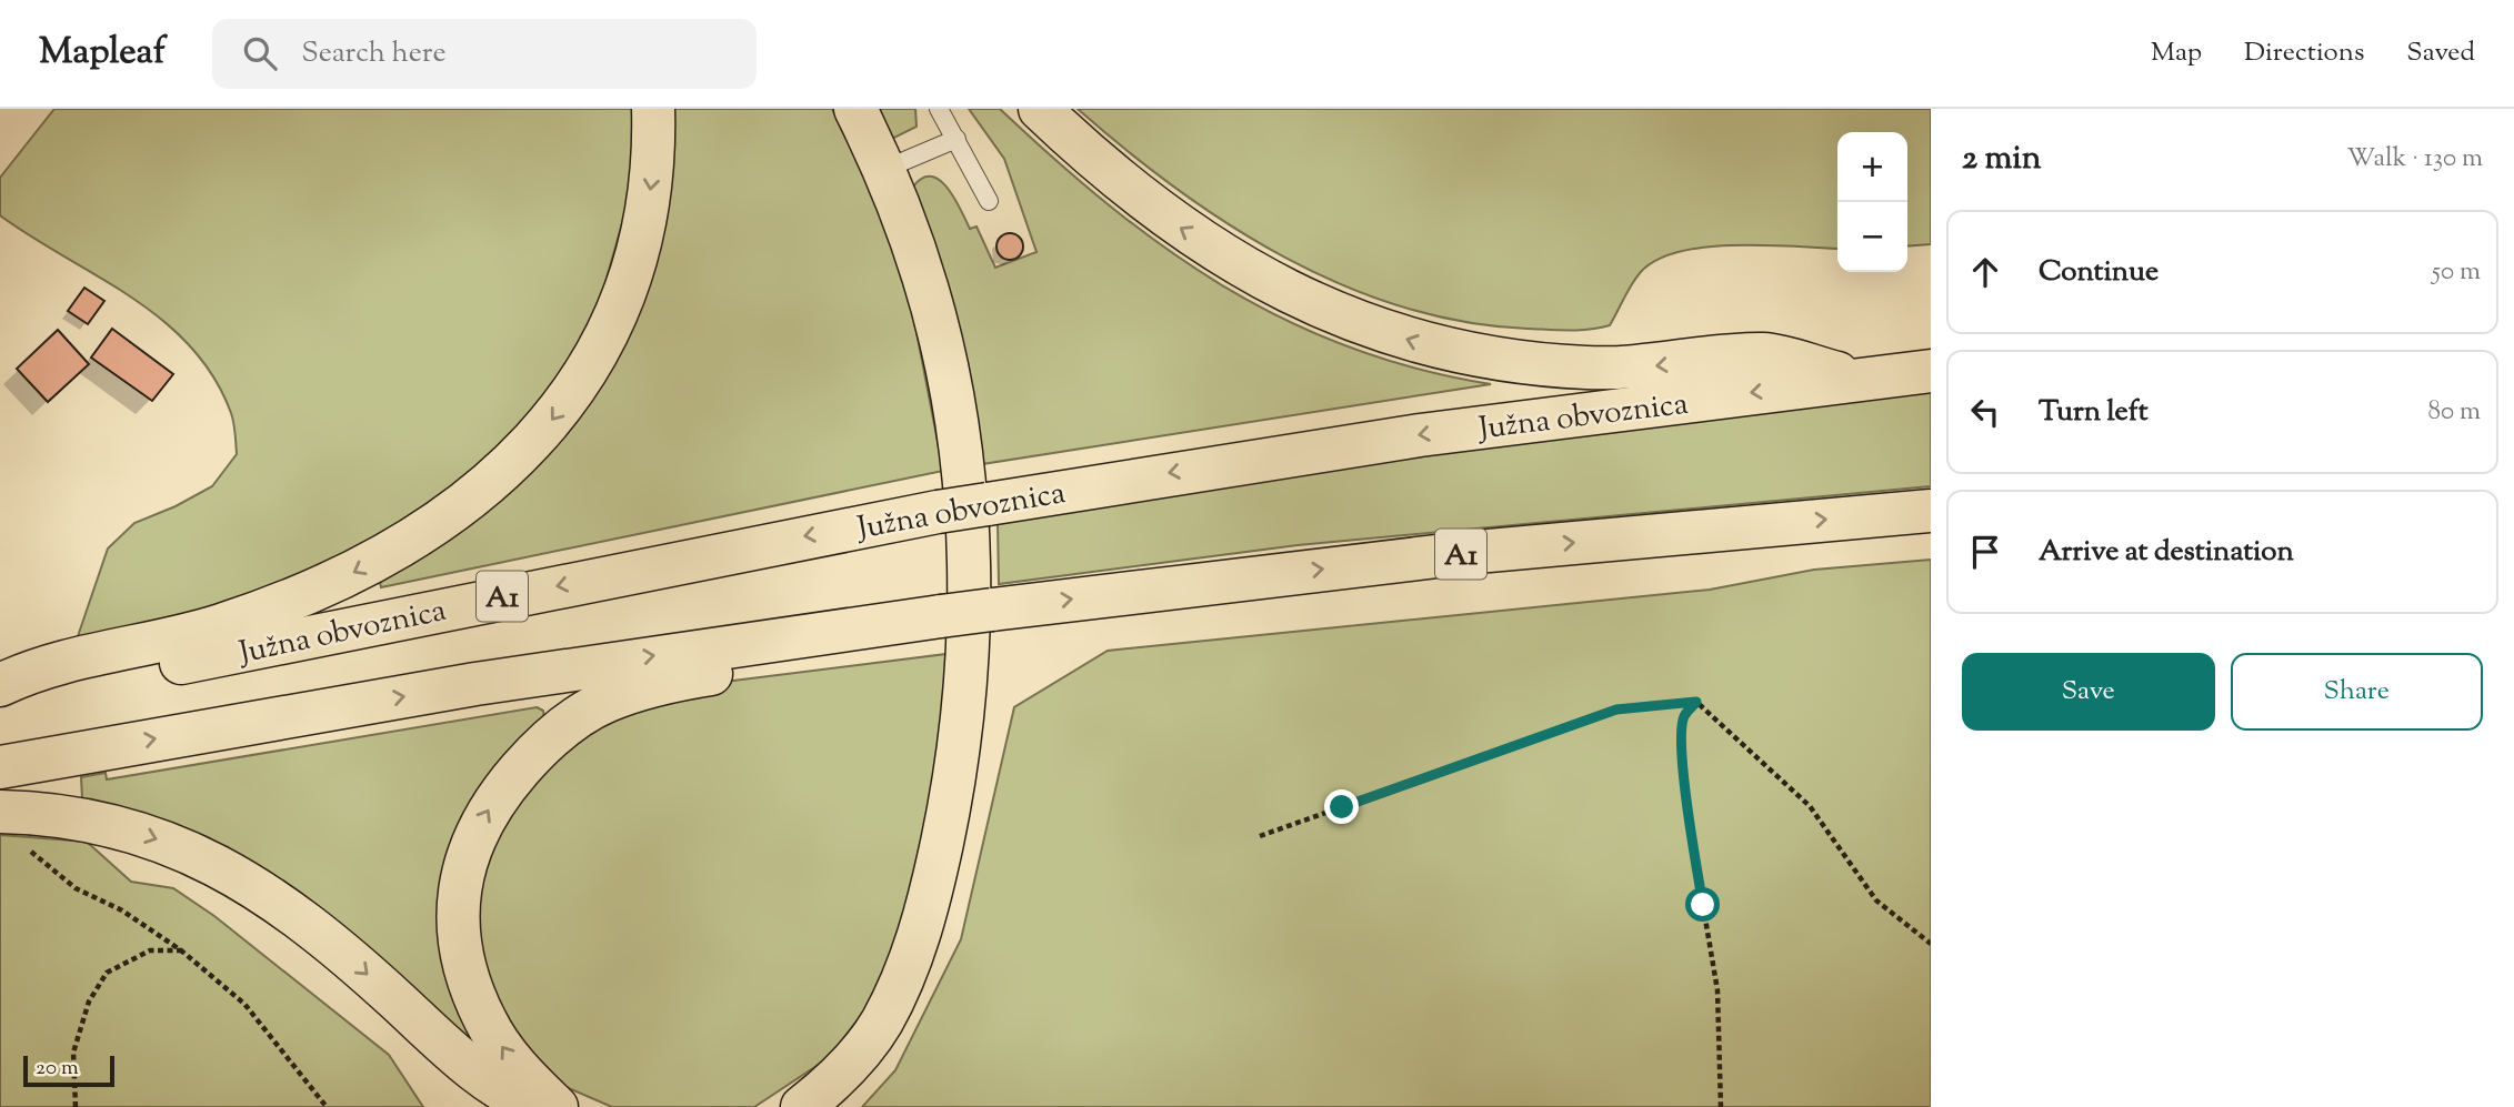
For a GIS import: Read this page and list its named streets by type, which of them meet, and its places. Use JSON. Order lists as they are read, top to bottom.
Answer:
{
  "streets": {
    "highway": ["Južna obvoznica", "A1"]
  },
  "scale_bar": "20 m",
  "page": {
    "header": "Mapleaf",
    "search": "Search here",
    "nav": ["Map", "Directions", "Saved"],
    "heading": ["2 min", "Walk · 130 m"],
    "map_buttons": ["+", "−"],
    "list": [
      ["Continue", "50 m"],
      ["Turn left", "80 m"],
      "Arrive at destination"
    ],
    "buttons": ["Save", "Share"],
    "scale": "20 m"
  }
}
